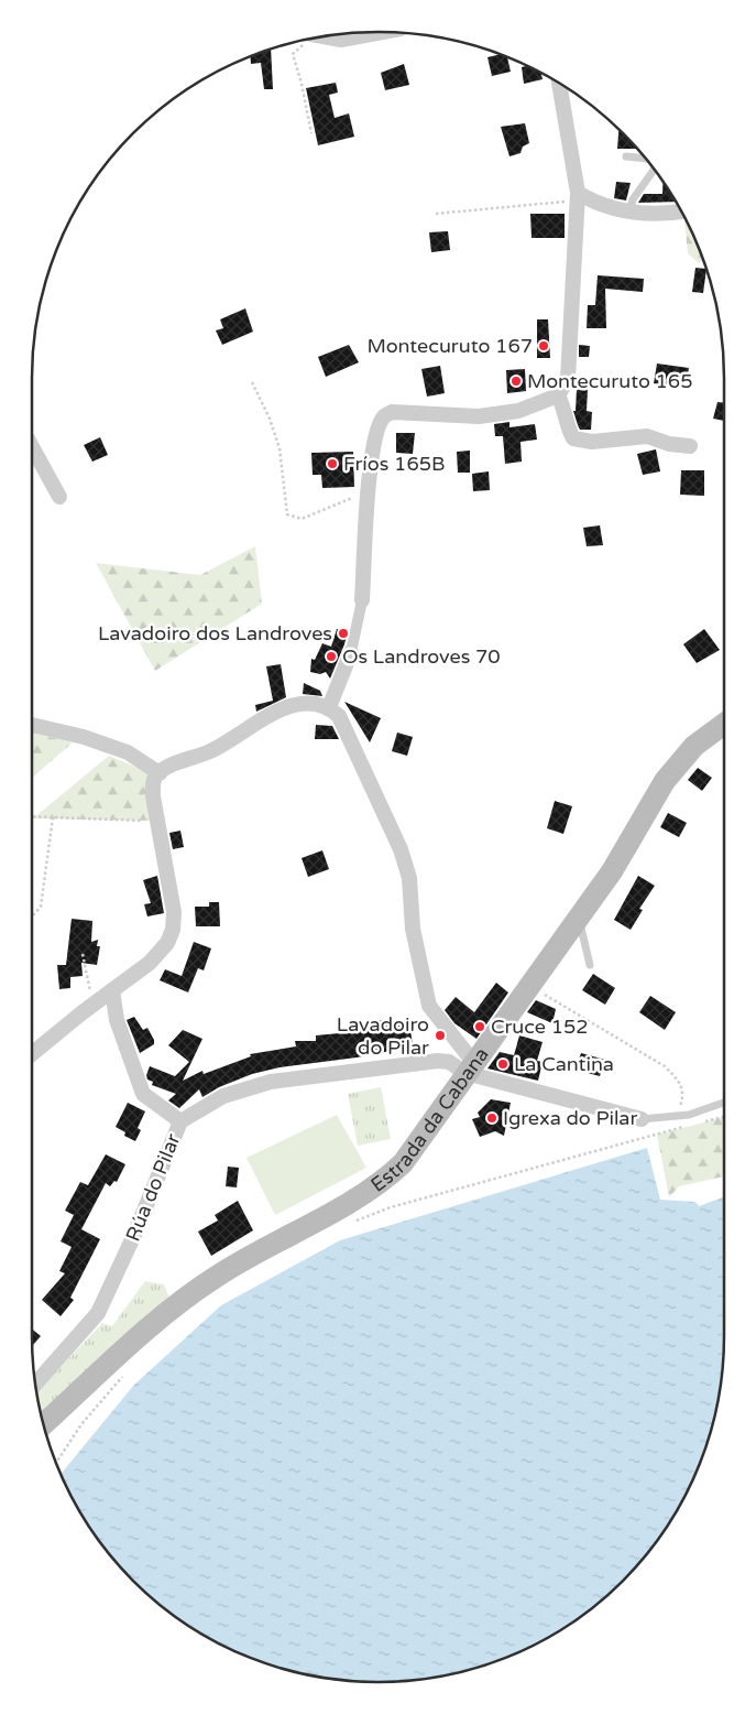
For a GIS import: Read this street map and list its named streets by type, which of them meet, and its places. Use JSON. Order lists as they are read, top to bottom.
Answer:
{
  "streets": {
    "main road": ["Estrada da Cabana"],
    "street": ["Rúa do Pilar"]
  },
  "crossings": [
    ["Estrada da Cabana", "Rúa do Pilar"]
  ],
  "places": [
    "Montecuruto 167",
    "Montecuruto 165",
    "Fríos 165B",
    "Lavadoiro dos Landroves",
    "Os Landroves 70",
    "Cruce 152",
    "Lavadoiro do Pilar",
    "La Cantina",
    "Igrexa do Pilar"
  ]
}
